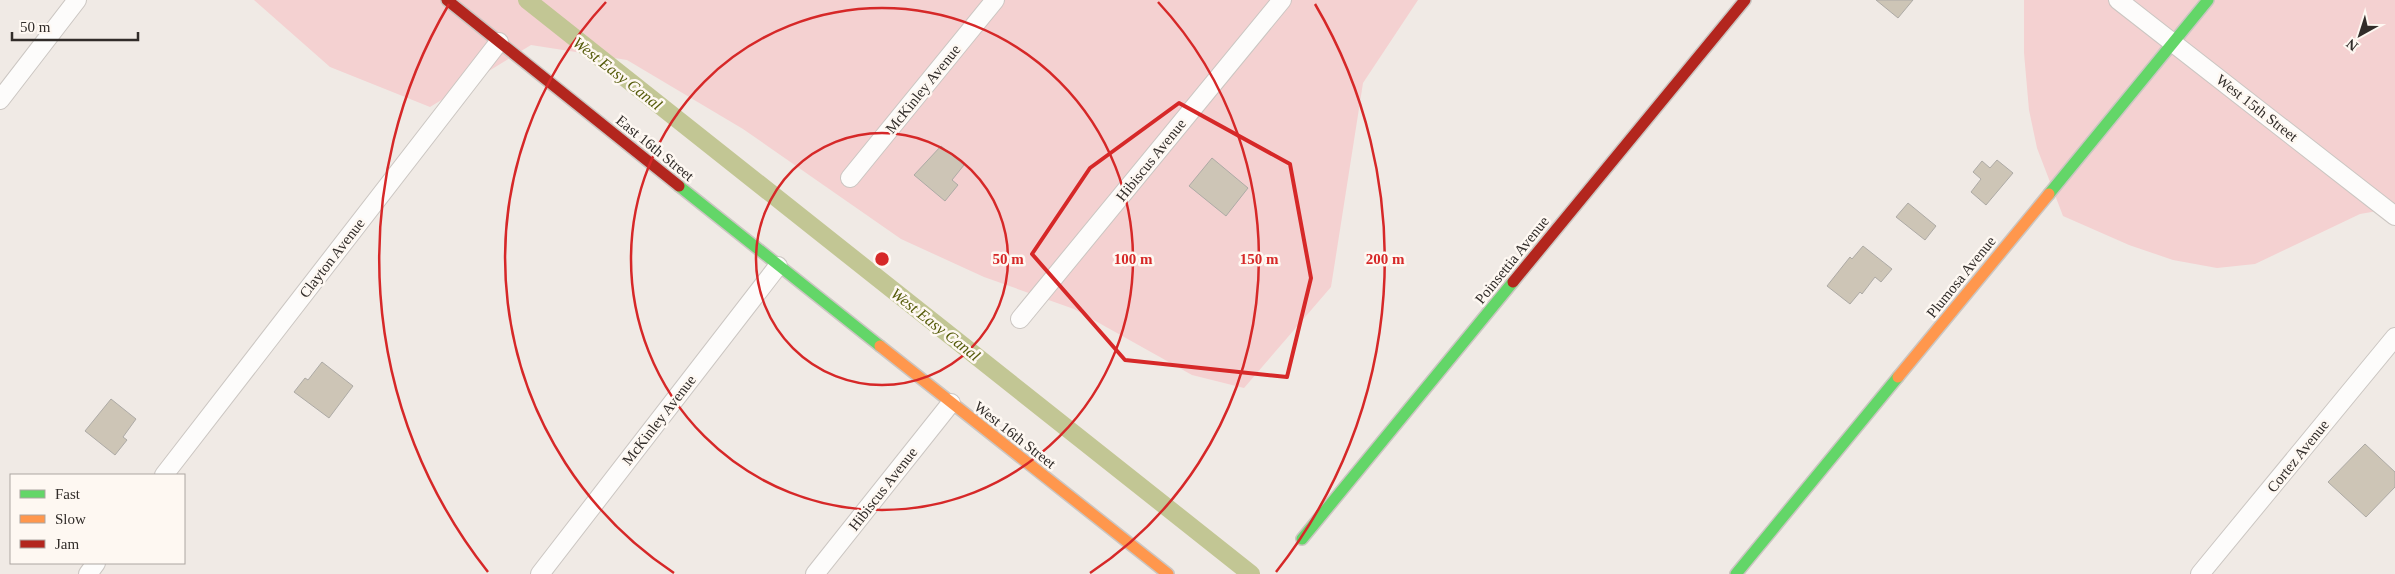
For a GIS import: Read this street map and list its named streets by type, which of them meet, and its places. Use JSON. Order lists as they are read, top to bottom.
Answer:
{
  "streets": {
    "street": [
      "McKinley Avenue",
      "West 15th Street",
      "East 16th Street",
      "Hibiscus Avenue",
      "Clayton Avenue",
      "Poinsettia Avenue",
      "Plumosa Avenue",
      "West 16th Street",
      "Cortez Avenue"
    ]
  },
  "crossings": [
    ["McKinley Avenue", "East 16th Street"],
    ["West 15th Street", "Plumosa Avenue"],
    ["East 16th Street", "Clayton Avenue"],
    ["East 16th Street", "West 16th Street"],
    ["Hibiscus Avenue", "West 16th Street"]
  ],
  "water": ["West Easy Canal"],
  "legend": ["Fast", "Slow", "Jam"],
  "scale_bar": "50 m",
  "north": "bottom left",
  "rings": [
    "50 m",
    "100 m",
    "150 m",
    "200 m"
  ]
}
